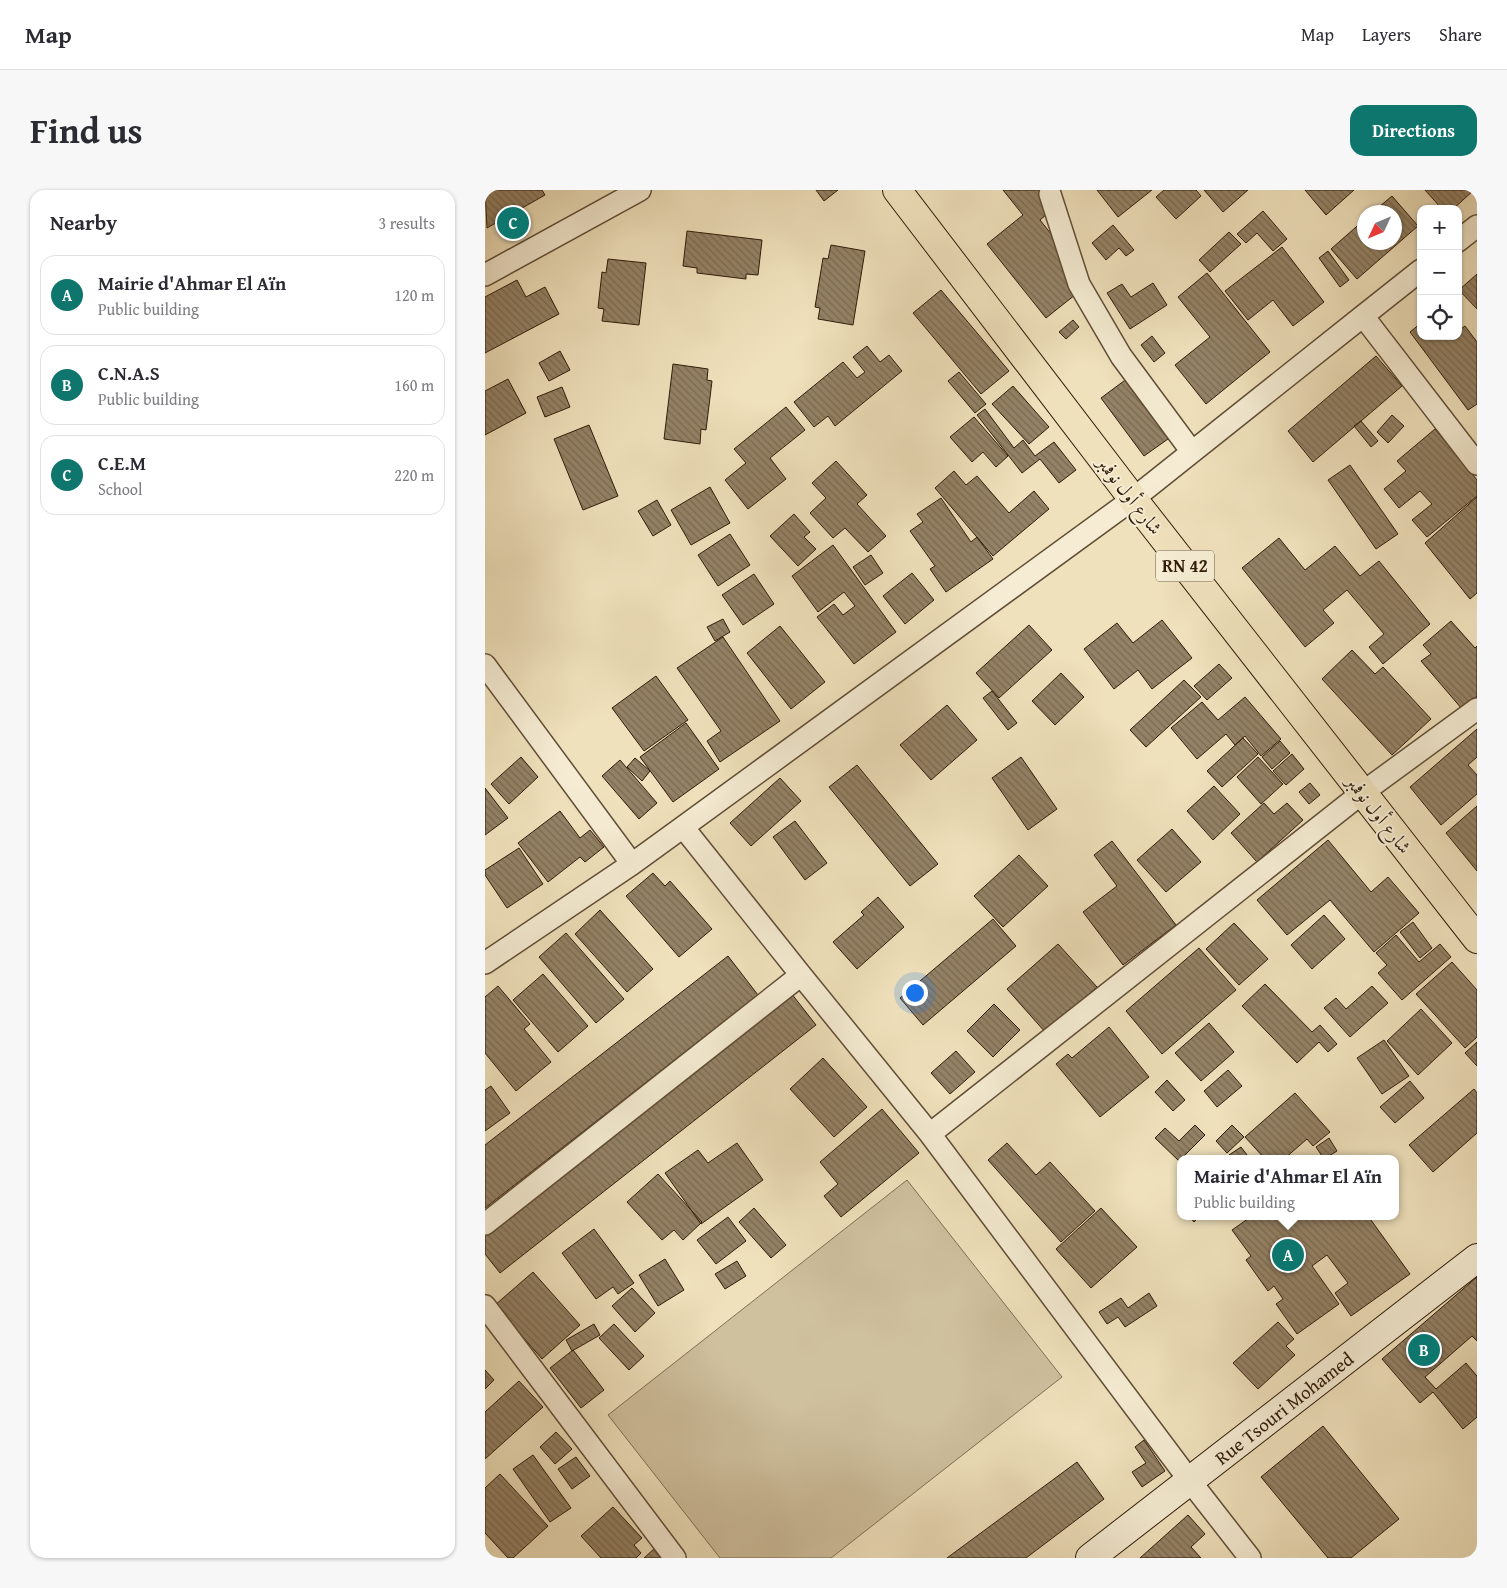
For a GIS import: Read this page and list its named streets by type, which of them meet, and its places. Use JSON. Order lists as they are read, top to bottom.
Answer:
{
  "streets": {
    "main road": ["شارع أول نوفمبر", "RN 42", "Rue Tsouri Mohamed"]
  },
  "north": "bottom left",
  "page": {
    "header": "Map",
    "nav": ["Map", "Layers", "Share"],
    "title": "Find us",
    "buttons": "Directions",
    "heading": ["Nearby", "3 results"],
    "map_buttons": ["+", "−"],
    "pins": ["C", "A", "B"],
    "list": [
      {
        "mark": "A",
        "name": "Mairie d'Ahmar El Aïn",
        "note": "Public building",
        "value": "120 m"
      },
      {
        "mark": "B",
        "name": "C.N.A.S",
        "note": "Public building",
        "value": "160 m"
      },
      {
        "mark": "C",
        "name": "C.E.M",
        "note": "School",
        "value": "220 m"
      }
    ],
    "popup": ["Mairie d'Ahmar El Aïn", "Public building"]
  }
}
